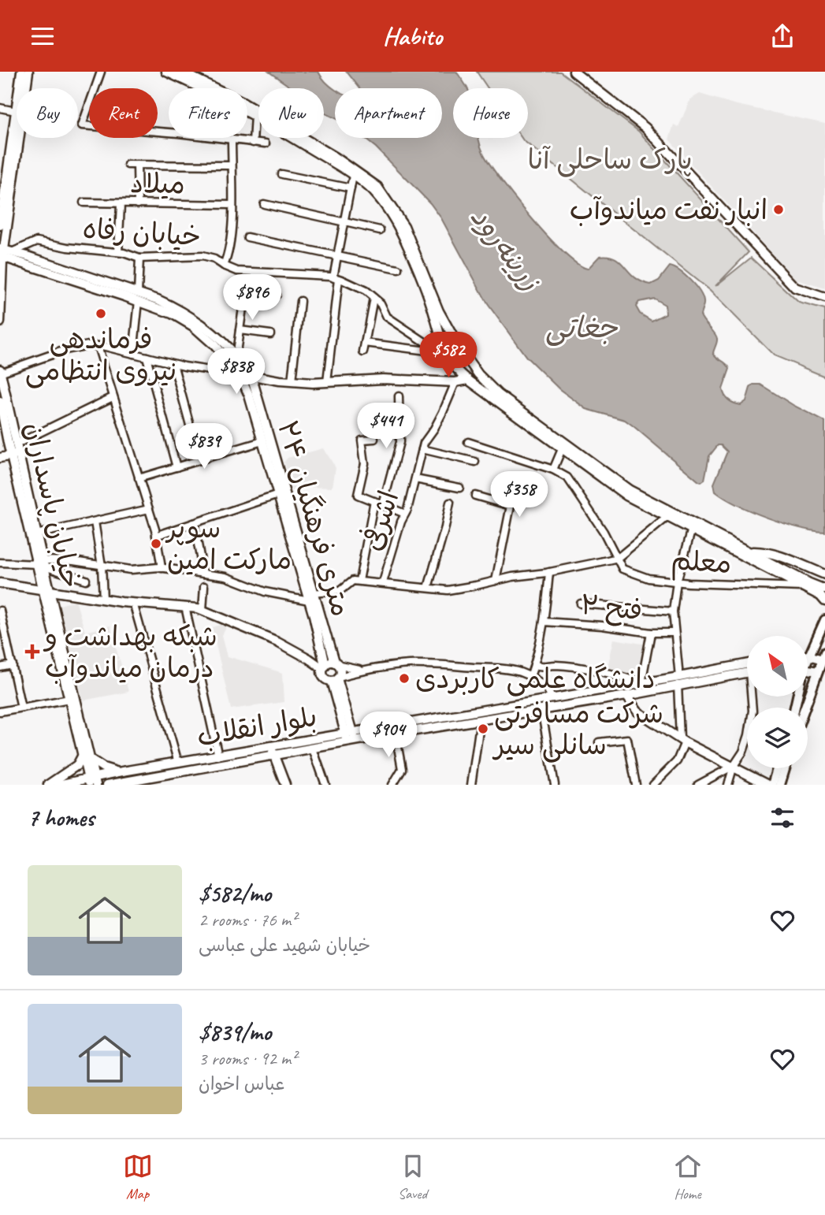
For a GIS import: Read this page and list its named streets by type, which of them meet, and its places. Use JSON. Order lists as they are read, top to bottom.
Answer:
{
  "streets": {
    "main road": ["خیابان پاسداران", "۲۴ متری فرهنگیان", "بلوار انقلاب"],
    "street": [
      "میلاد",
      "خیابان رفاه",
      "اشرفی",
      "معلم",
      "فتح ۲"
    ]
  },
  "crossings": [
    ["خیابان رفاه", "۲۴ متری فرهنگیان"],
    ["خیابان پاسداران", "بلوار انقلاب"]
  ],
  "water": ["زرینه‌رود", "جغاتی"],
  "parks": ["پارک ساحلی آنا"],
  "places": {
    "other": [
      "انبار نفت میاندوآب",
      "فرماندهی نیروی انتظامی",
      "سوپر مارکت امین",
      "دانشگاه علمی کاربردی",
      "شرکت مسافرتی سانلی سیر"
    ],
    "health": ["شبکه بهداشت و درمان میاندوآب"]
  },
  "north": "top left",
  "page": {
    "header": "Habito",
    "chip": [
      "Buy",
      "Rent",
      "Filters",
      "New",
      "Apartment",
      "House"
    ],
    "price": [
      "$896",
      "$582",
      "$838",
      "$441",
      "$839",
      "$358",
      "$904"
    ],
    "heading": "7 homes",
    "list": [
      {
        "name": "$582/mo",
        "note": "2 rooms · 76 m² · خیابان شهید علی عباسی"
      },
      {
        "name": "$839/mo",
        "note": "3 rooms · 92 m² · عباس اخوان"
      }
    ],
    "tabs": ["Map", "Saved", "Home"]
  }
}
